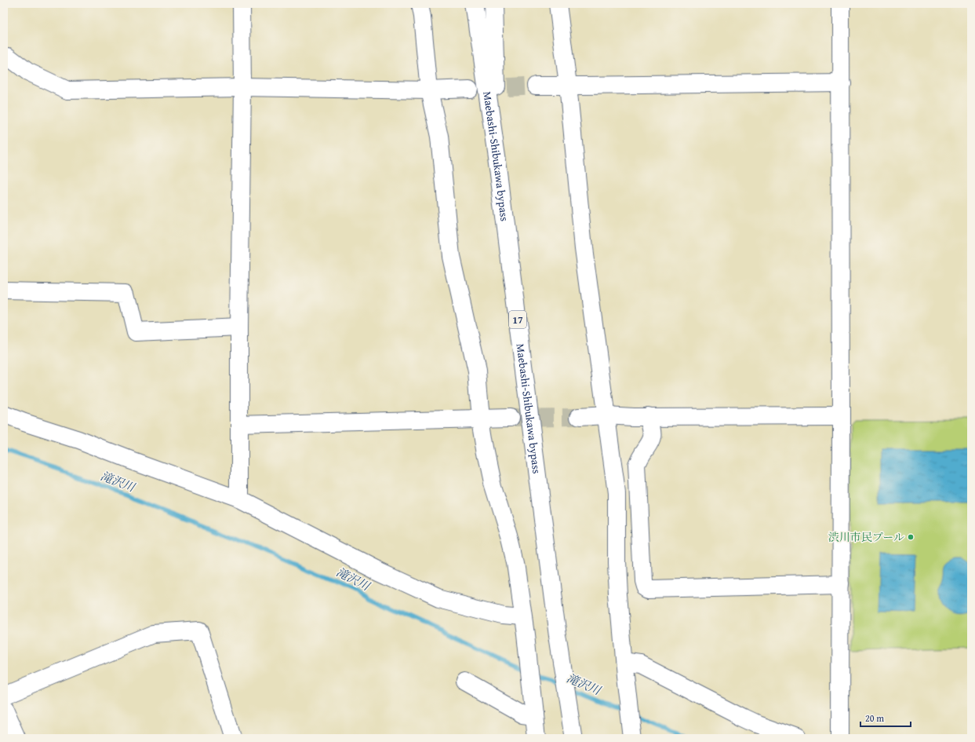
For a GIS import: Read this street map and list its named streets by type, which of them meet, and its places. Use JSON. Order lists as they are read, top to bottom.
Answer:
{
  "streets": {
    "main road": ["Maebashi-Shibukawa bypass", "17"]
  },
  "crossings": [
    ["Maebashi-Shibukawa bypass", "17"]
  ],
  "water": ["滝沢川"],
  "places": ["渋川市民プール"],
  "scale_bar": "20 m"
}
